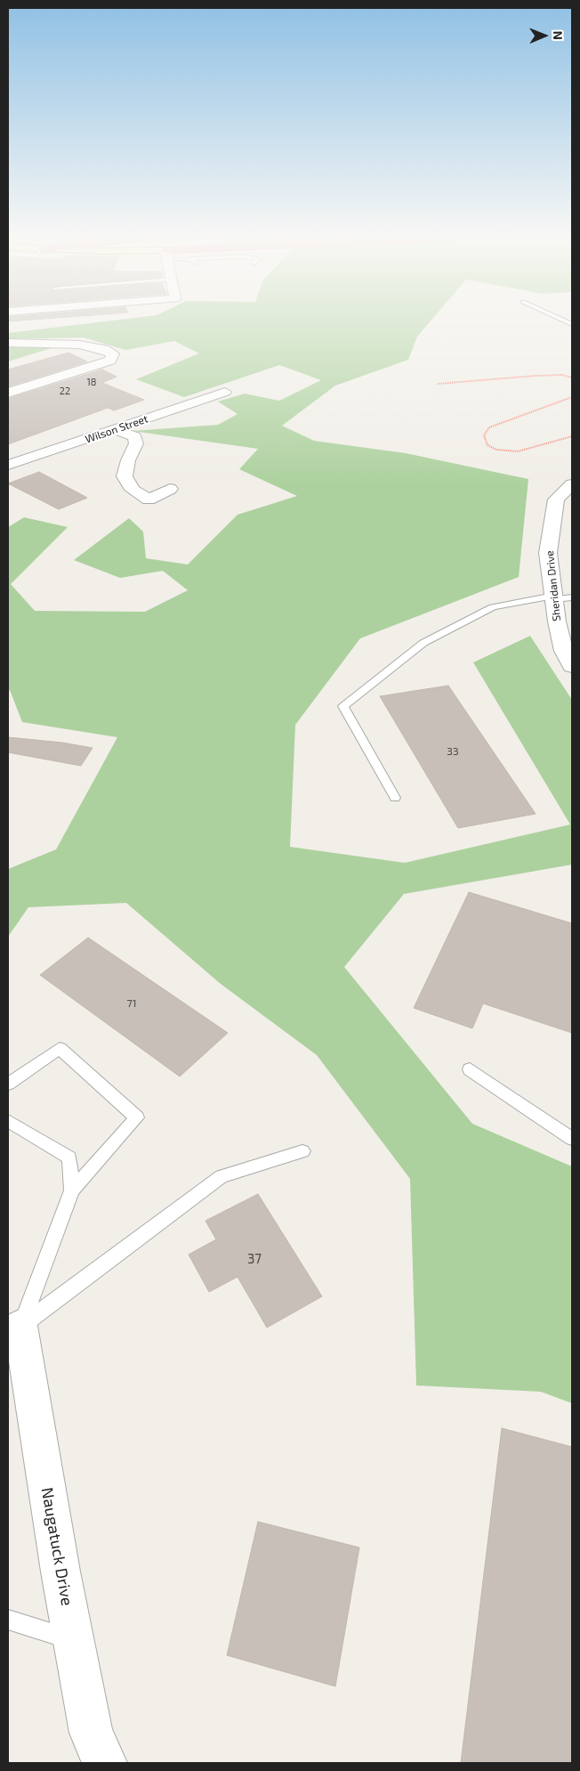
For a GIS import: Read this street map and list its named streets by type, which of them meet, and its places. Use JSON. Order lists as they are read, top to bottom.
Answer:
{
  "streets": {
    "street": ["Wilson Street", "Sheridan Drive", "Naugatuck Drive"]
  },
  "house_numbers": [
    "18",
    "22",
    "33",
    "71",
    "37"
  ],
  "north": "right"
}
